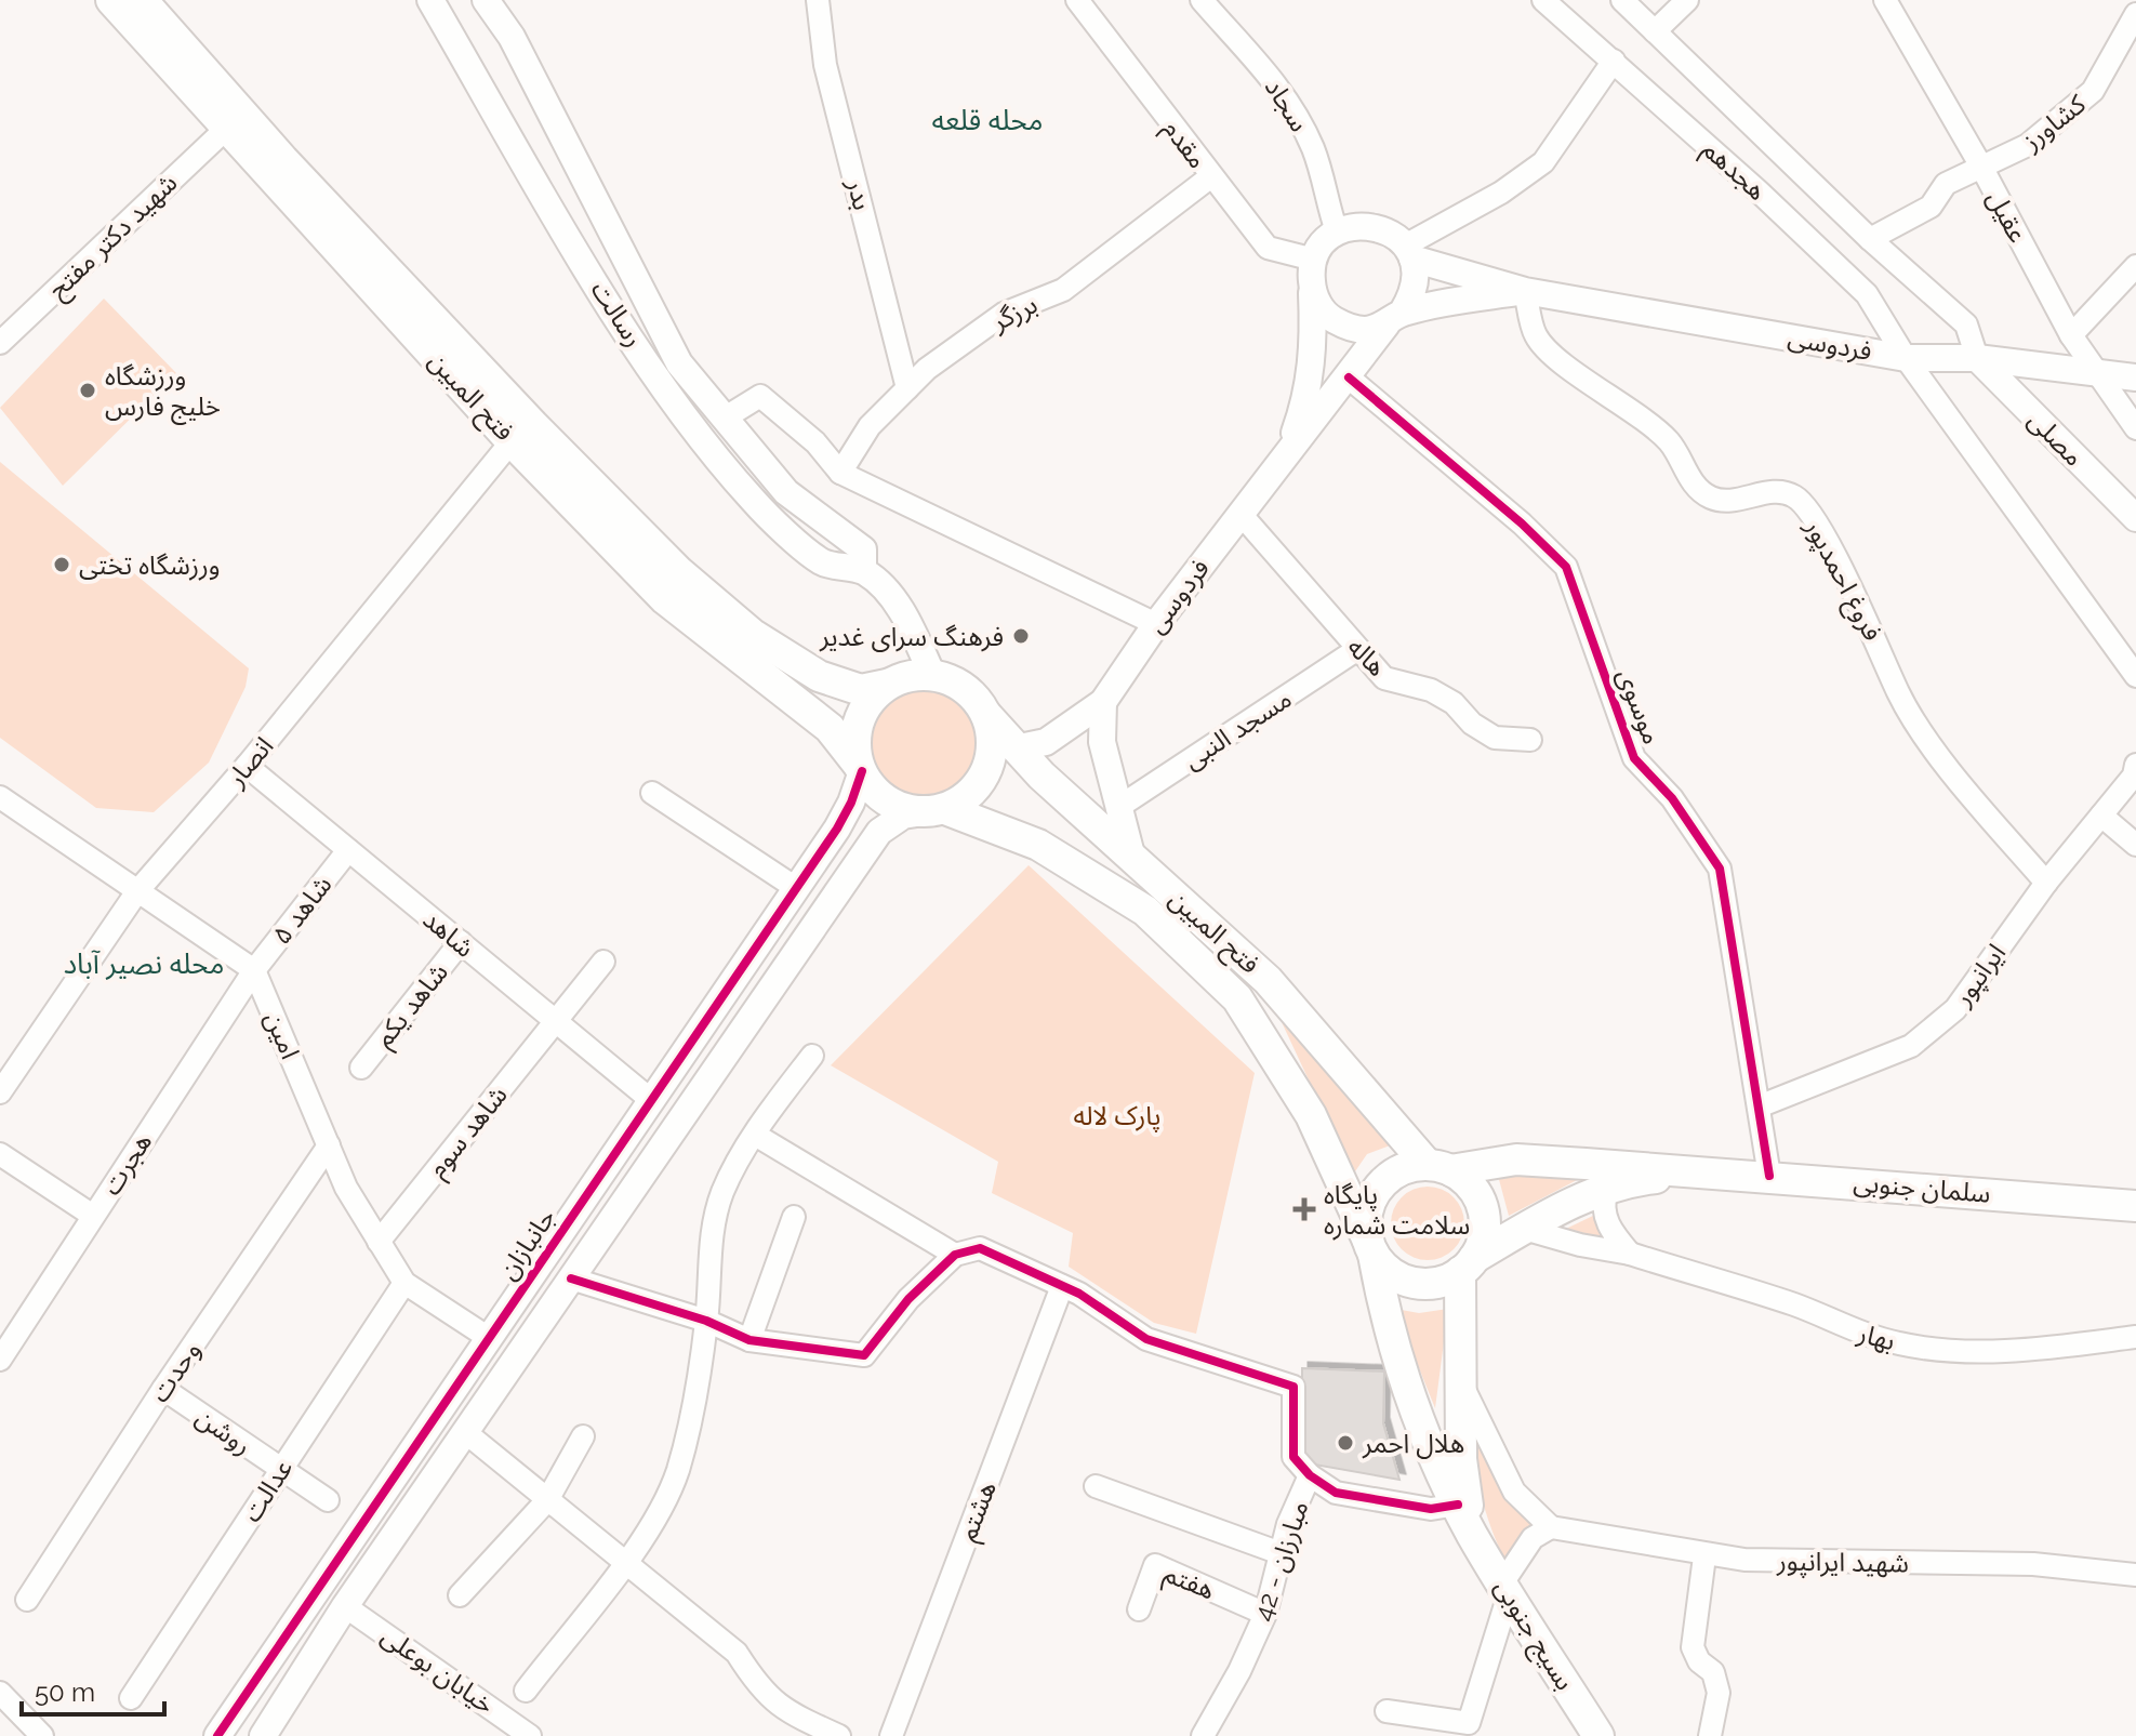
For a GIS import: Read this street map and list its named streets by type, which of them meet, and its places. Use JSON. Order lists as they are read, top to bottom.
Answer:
{
  "streets": {
    "main road": ["فتح المبین", "سلمان جنوبی", "بسیج جنوبی"],
    "street": [
      "سجاد",
      "کشاورز",
      "مقدم",
      "هجدهم",
      "بدر",
      "عقیل",
      "شهید دکتر مفتح",
      "برزگر",
      "رسالت",
      "فردوسی",
      "مصلی",
      "فروغ احمدپور",
      "هاله",
      "موسوی",
      "مسجد النبی",
      "انصار",
      "شاهد ۵",
      "شاهد",
      "ایرانپور",
      "شاهد یکم",
      "امین",
      "شاهد سوم",
      "هجرت",
      "جانبازان",
      "بهار",
      "وحدت",
      "روشن",
      "عدالت",
      "هشتم",
      "مبارزان - 42",
      "شهید ایرانپور",
      "هفتم",
      "خیابان بوعلی"
    ]
  },
  "crossings": [
    ["سجاد", "مقدم"],
    ["سجاد", "فردوسی"],
    ["کشاورز", "عقیل"],
    ["مقدم", "برزگر"],
    ["مقدم", "فردوسی"],
    ["هجدهم", "فردوسی"],
    ["بدر", "برزگر"],
    ["عقیل", "فردوسی"],
    ["شهید دکتر مفتح", "فتح المبین"],
    ["رسالت", "فتح المبین"],
    ["رسالت", "جانبازان"],
    ["فردوسی", "مصلی"],
    ["فردوسی", "فروغ احمدپور"],
    ["فردوسی", "هاله"],
    ["فردوسی", "موسوی"],
    ["فتح المبین", "انصار"],
    ["فتح المبین", "جانبازان"],
    ["فتح المبین", "بسیج جنوبی"],
    ["فروغ احمدپور", "ایرانپور"],
    ["هاله", "مسجد النبی"],
    ["موسوی", "ایرانپور"],
    ["موسوی", "سلمان جنوبی"],
    ["انصار", "شاهد"],
    ["شاهد ۵", "شاهد"],
    ["شاهد ۵", "امین"],
    ["شاهد ۵", "هجرت"],
    ["شاهد", "شاهد یکم"],
    ["شاهد", "شاهد سوم"],
    ["شاهد", "جانبازان"],
    ["امین", "شاهد سوم"],
    ["امین", "هجرت"],
    ["امین", "جانبازان"],
    ["امین", "وحدت"],
    ["امین", "عدالت"],
    ["وحدت", "روشن"],
    ["روشن", "عدالت"],
    ["مبارزان - 42", "هفتم"],
    ["مبارزان - 42", "بسیج جنوبی"]
  ],
  "districts": ["محله قلعه", "محله نصیر آباد"],
  "parks": ["پارک لاله"],
  "places": {
    "other": [
      "ورزشگاه خلیج فارس",
      "ورزشگاه تختی",
      "فرهنگ سرای غدیر",
      "هلال احمر"
    ],
    "health": ["پایگاه سلامت شماره"]
  },
  "scale_bar": "50 m"
}
